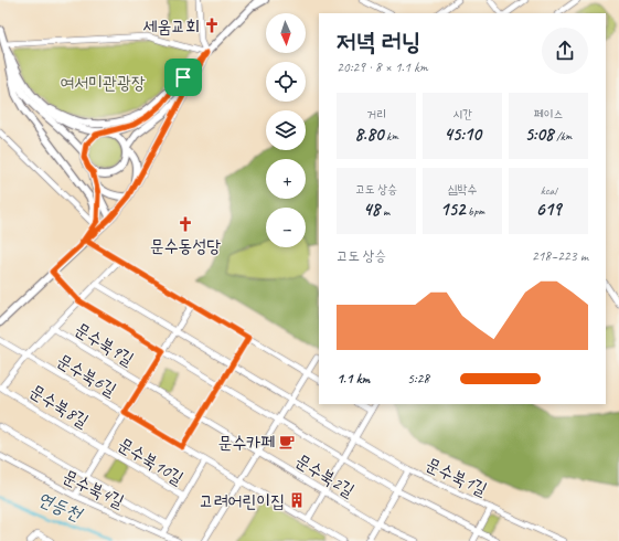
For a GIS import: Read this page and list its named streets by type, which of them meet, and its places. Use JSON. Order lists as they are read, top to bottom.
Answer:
{
  "streets": {
    "street": [
      "문수북9길",
      "문수북6길",
      "문수북8길",
      "문수북10길",
      "문수북2길",
      "문수북1길",
      "문수북4길"
    ]
  },
  "crossings": [
    ["문수북9길", "문수북6길"],
    ["문수북9길", "문수북8길"],
    ["문수북9길", "문수북10길"],
    ["문수북9길", "문수북2길"],
    ["문수북6길", "문수북8길"],
    ["문수북6길", "문수북10길"],
    ["문수북8길", "문수북10길"],
    ["문수북10길", "문수북4길"],
    ["문수북2길", "문수북1길"]
  ],
  "water": ["연등천"],
  "parks": ["여서미관광장"],
  "places": {
    "church": ["세움교회", "문수동성당"],
    "cafe": ["문수카페"],
    "building": ["고려어린이집"]
  },
  "north": "bottom",
  "page": {
    "map_buttons": ["+", "−"],
    "heading": ["저녁 러닝", "20:29 · 8 × 1.1 km"],
    "stats": [
      ["거리", "8.80 km"],
      ["시간", "45:10"],
      ["페이스", "5:08 /km"],
      ["고도 상승", "48 m"],
      ["심박수", "152 bpm"],
      ["kcal", "619"]
    ],
    "chart": ["고도 상승", "218–223 m"],
    "list": [
      {
        "name": "1.1 km",
        "note": "5:28"
      }
    ]
  }
}
